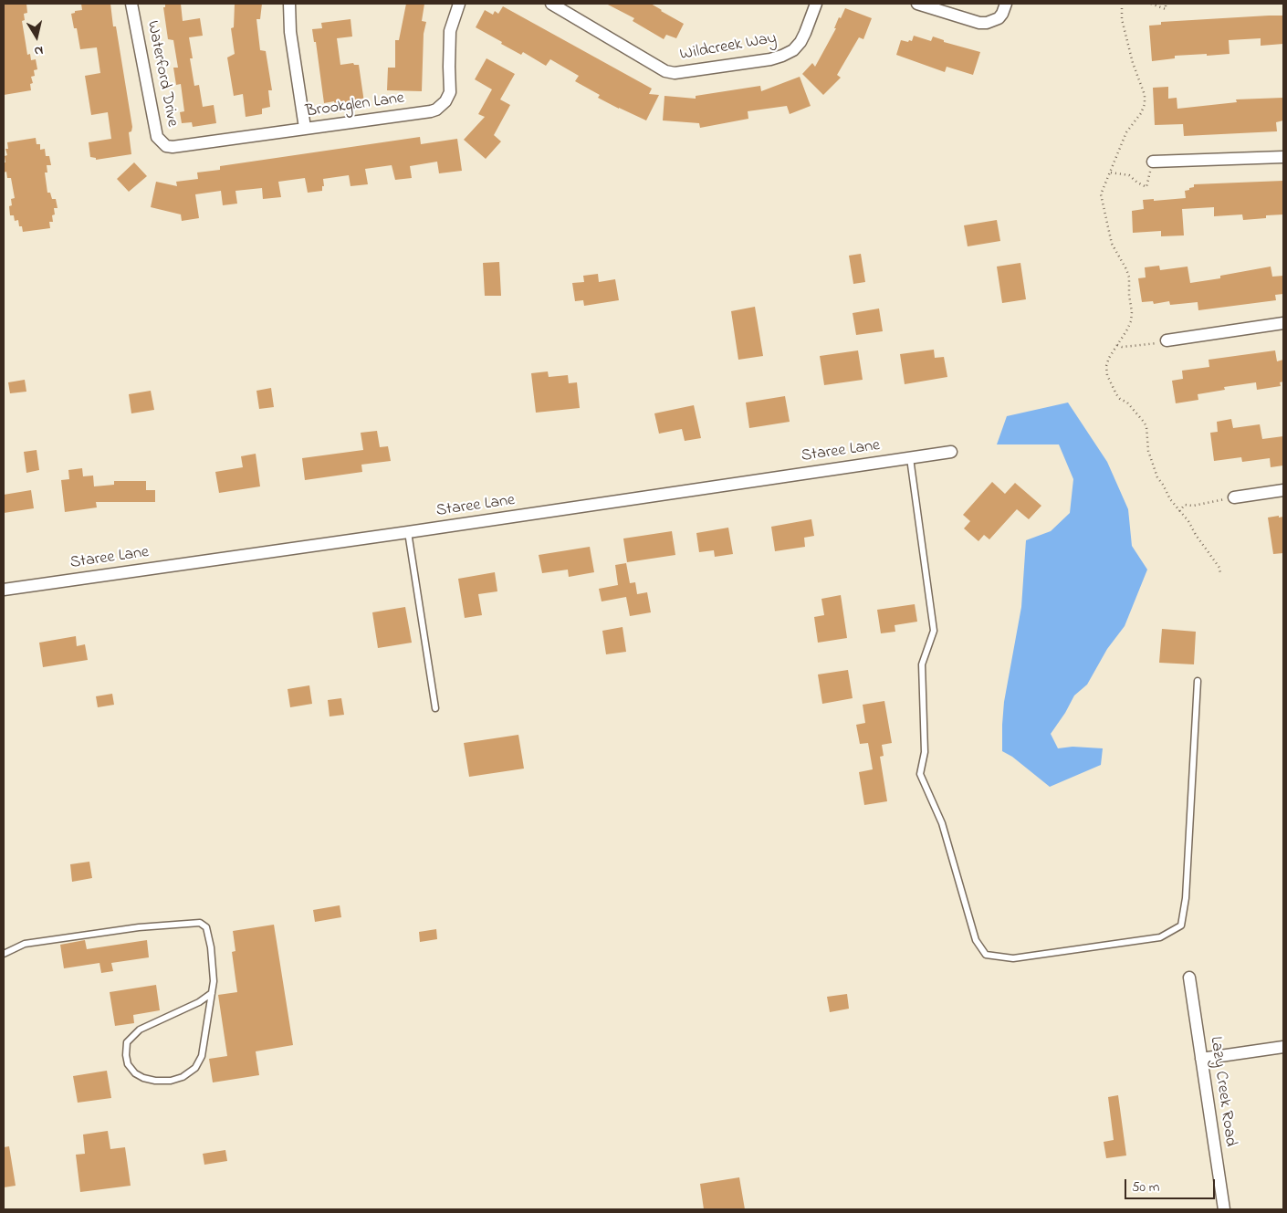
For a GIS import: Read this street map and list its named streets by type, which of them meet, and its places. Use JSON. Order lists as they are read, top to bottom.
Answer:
{
  "streets": {
    "street": [
      "Wildcreek Way",
      "Waterford Drive",
      "Brookglen Lane",
      "Staree Lane",
      "Lazy Creek Road"
    ]
  },
  "crossings": [
    ["Waterford Drive", "Brookglen Lane"]
  ],
  "scale_bar": "50 m",
  "north": "bottom"
}
